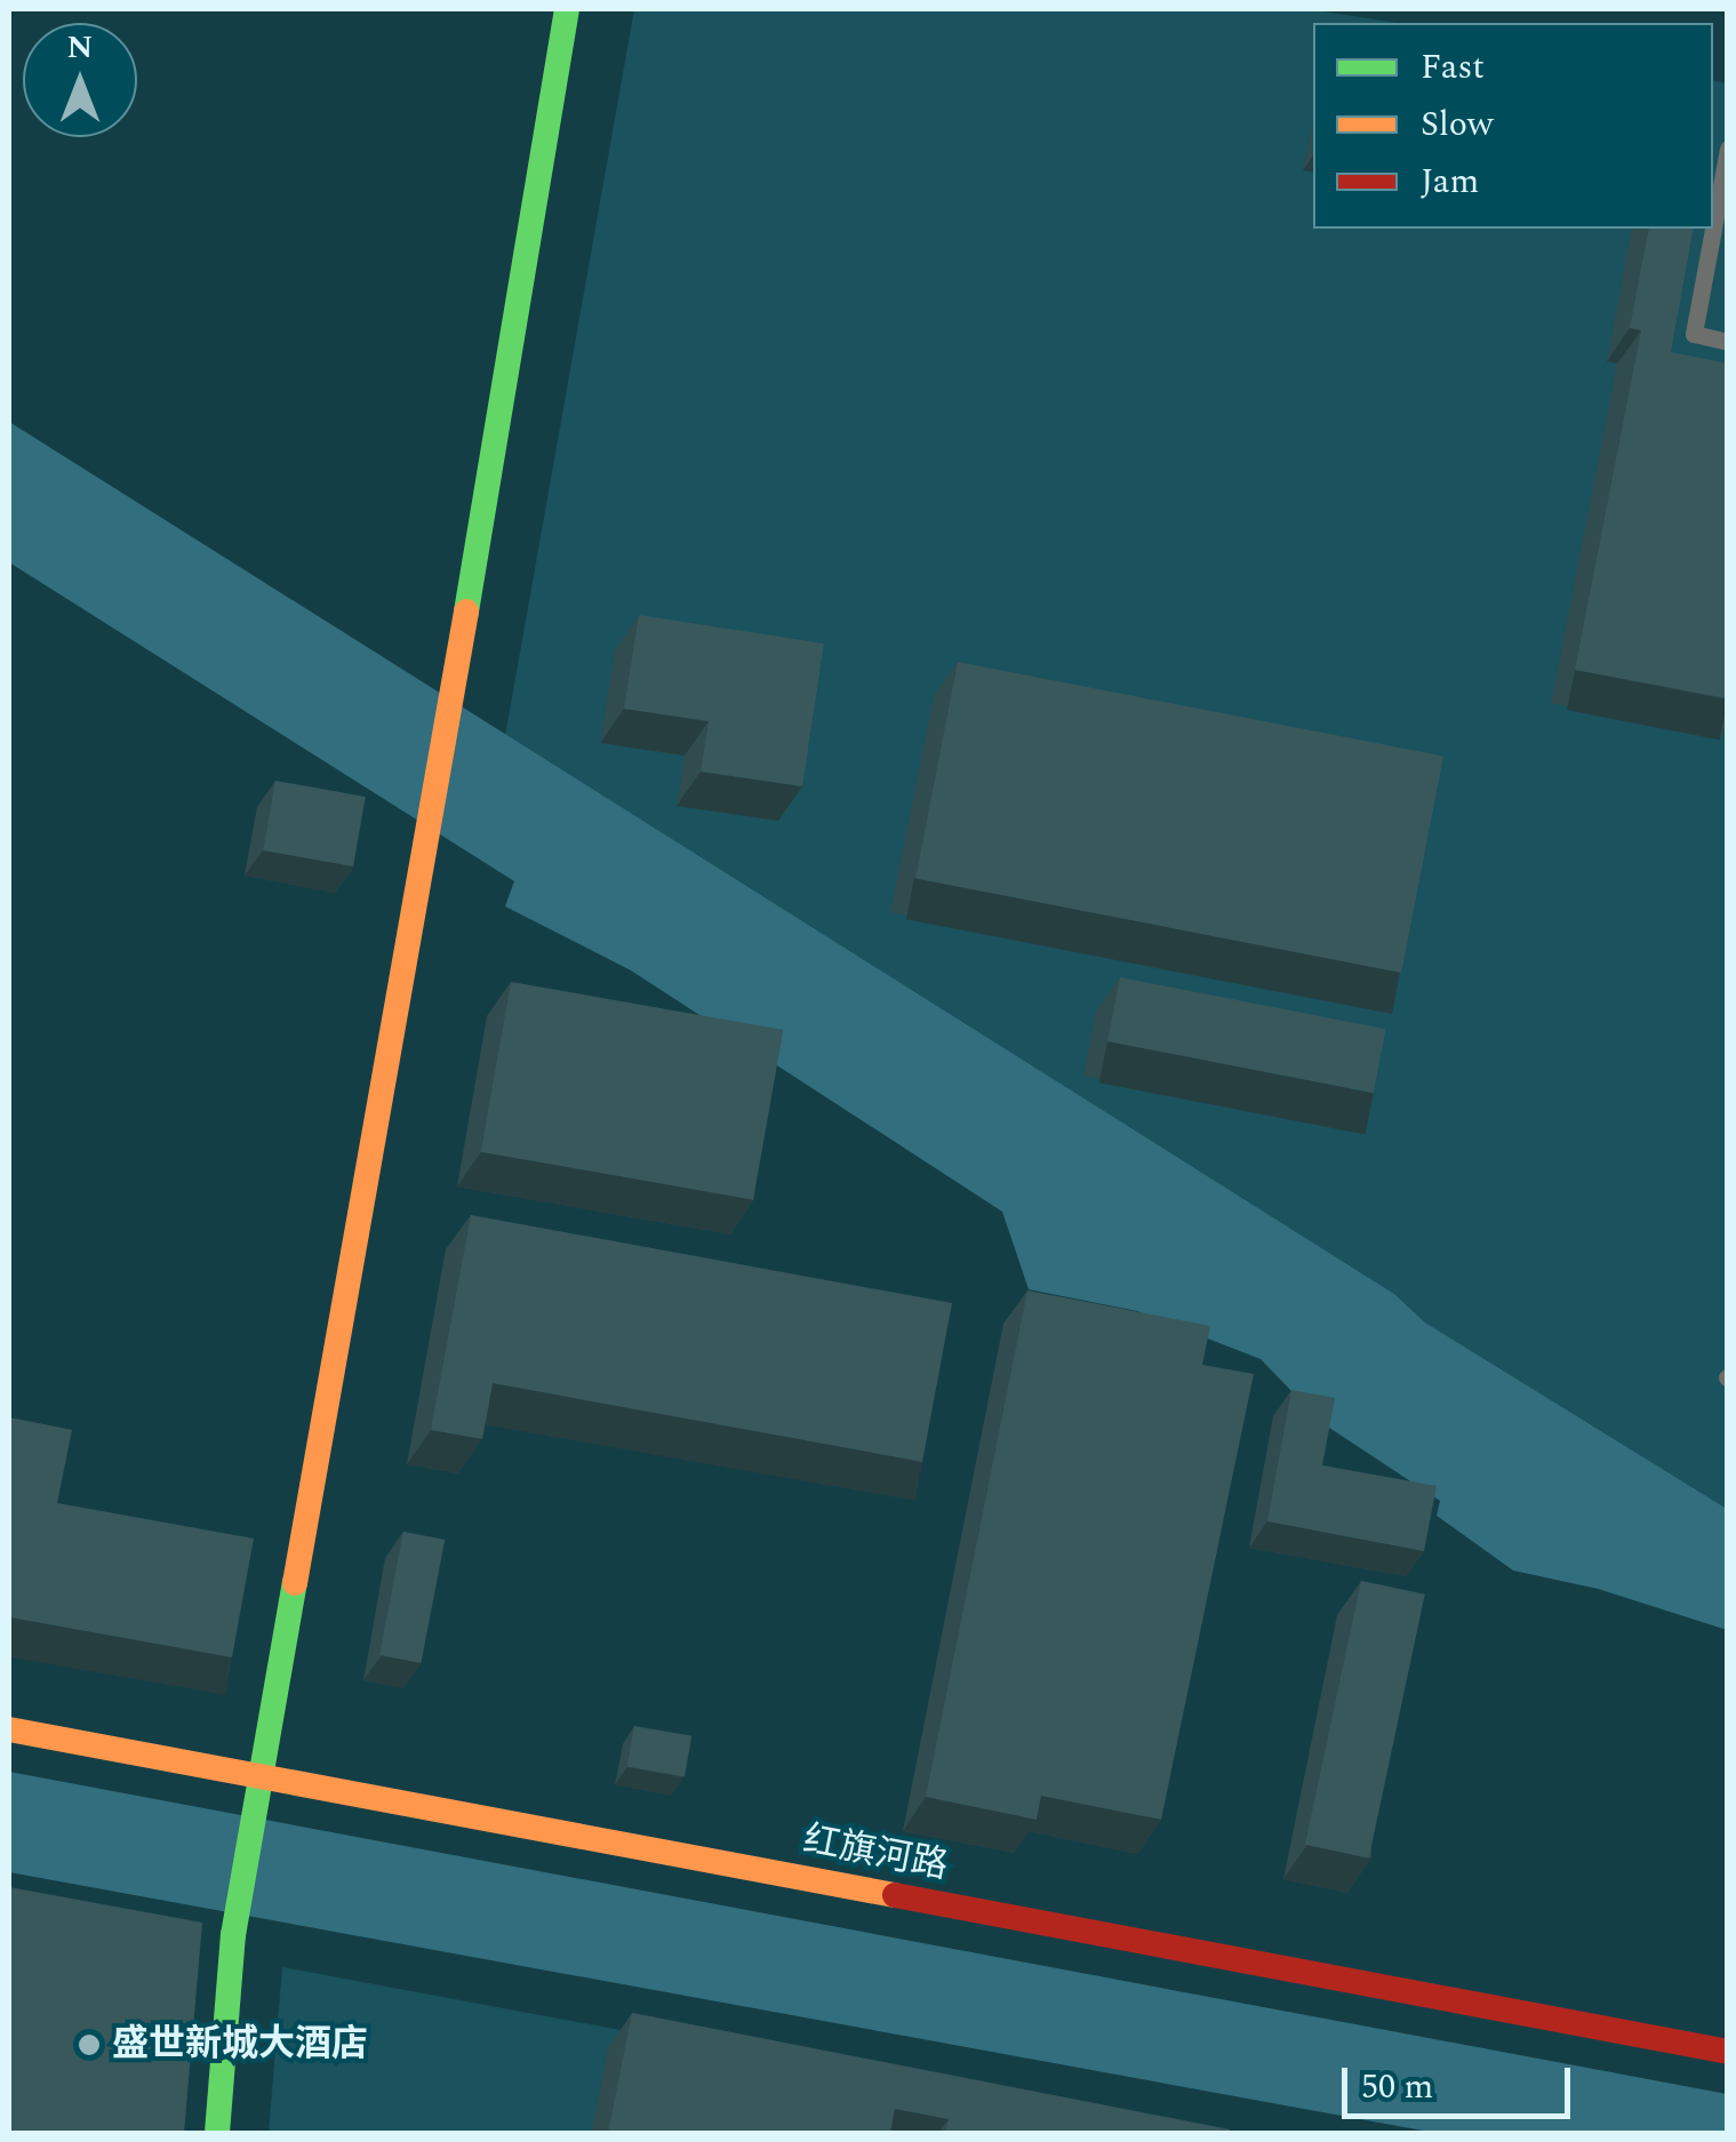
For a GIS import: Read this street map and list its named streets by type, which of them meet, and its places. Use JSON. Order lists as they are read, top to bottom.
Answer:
{
  "streets": {
    "street": ["红旗河路"]
  },
  "places": ["盛世新城大酒店"],
  "legend": ["Fast", "Slow", "Jam"],
  "scale_bar": "50 m",
  "north": "top"
}
